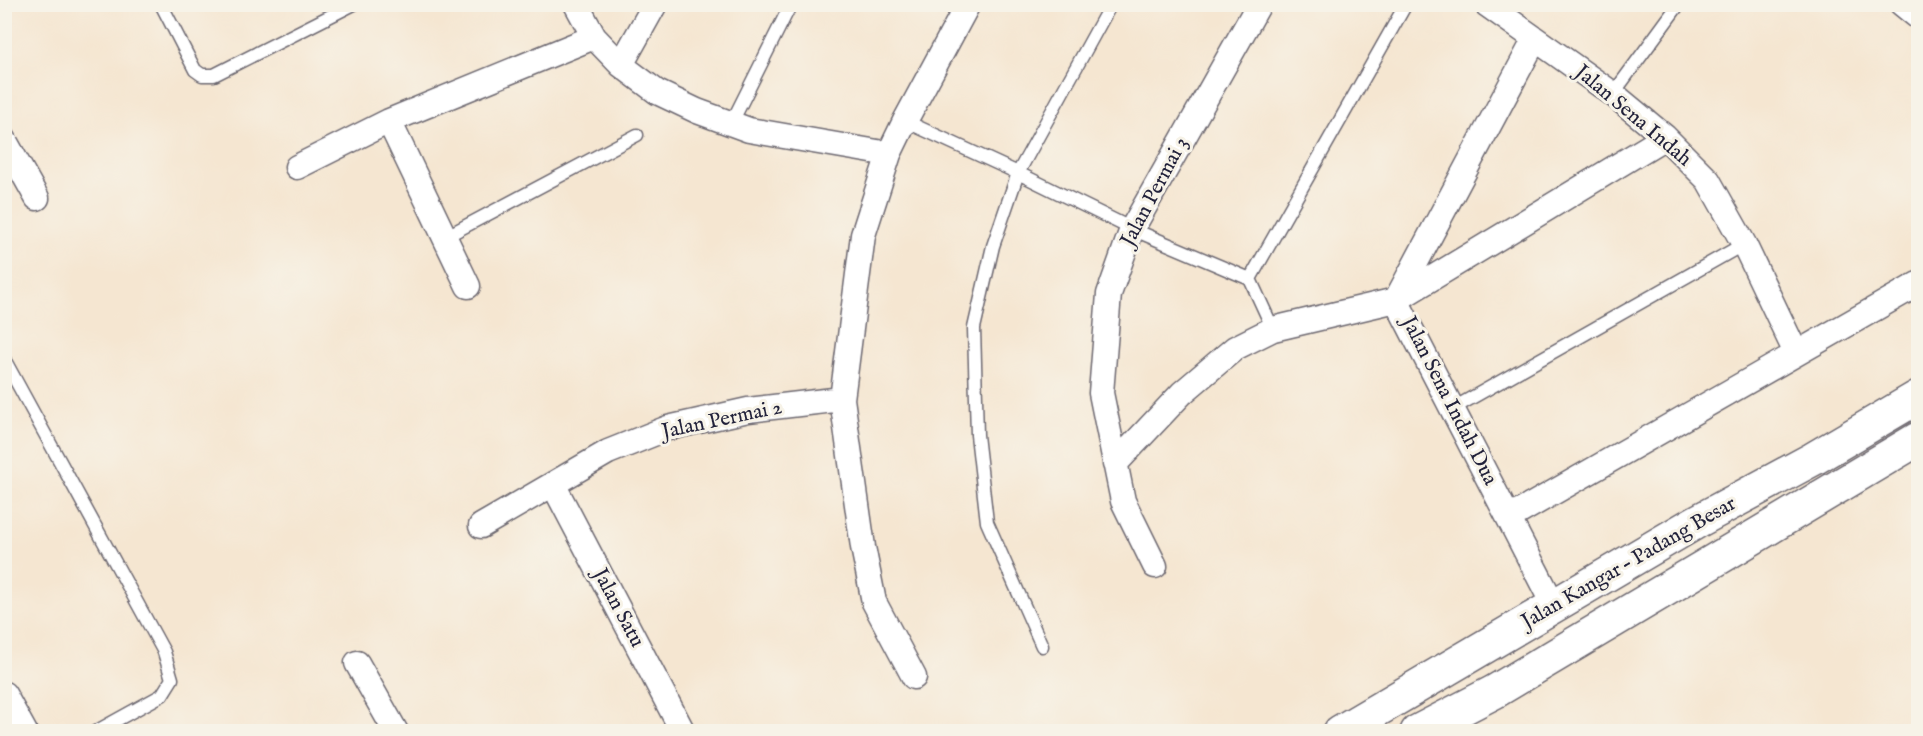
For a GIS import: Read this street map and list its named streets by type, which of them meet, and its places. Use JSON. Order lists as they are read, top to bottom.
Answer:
{
  "streets": {
    "highway": ["Jalan Kangar – Padang Besar"],
    "street": [
      "Jalan Sena Indah",
      "Jalan Permai 3",
      "Jalan Sena Indah Dua",
      "Jalan Permai 2",
      "Jalan Satu"
    ]
  },
  "crossings": [
    ["Jalan Sena Indah", "Jalan Sena Indah Dua"],
    ["Jalan Sena Indah Dua", "Jalan Kangar – Padang Besar"],
    ["Jalan Permai 2", "Jalan Satu"]
  ]
}
